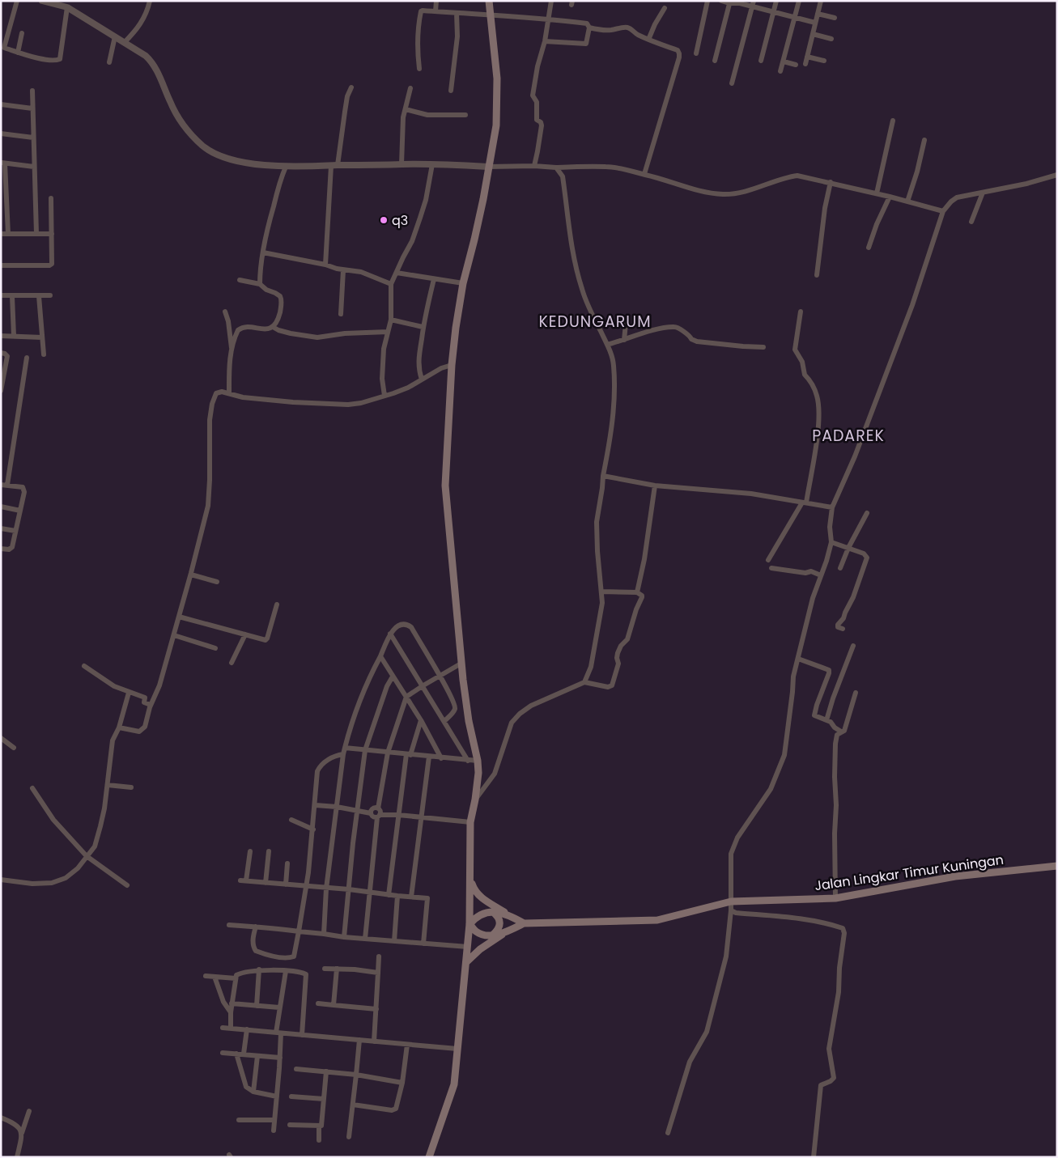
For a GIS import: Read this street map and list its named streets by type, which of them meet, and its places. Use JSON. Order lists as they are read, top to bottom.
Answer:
{
  "streets": {
    "main road": ["Jalan Lingkar Timur Kuningan"]
  },
  "districts": ["KEDUNGARUM", "PADAREK"],
  "places": ["q3"]
}
